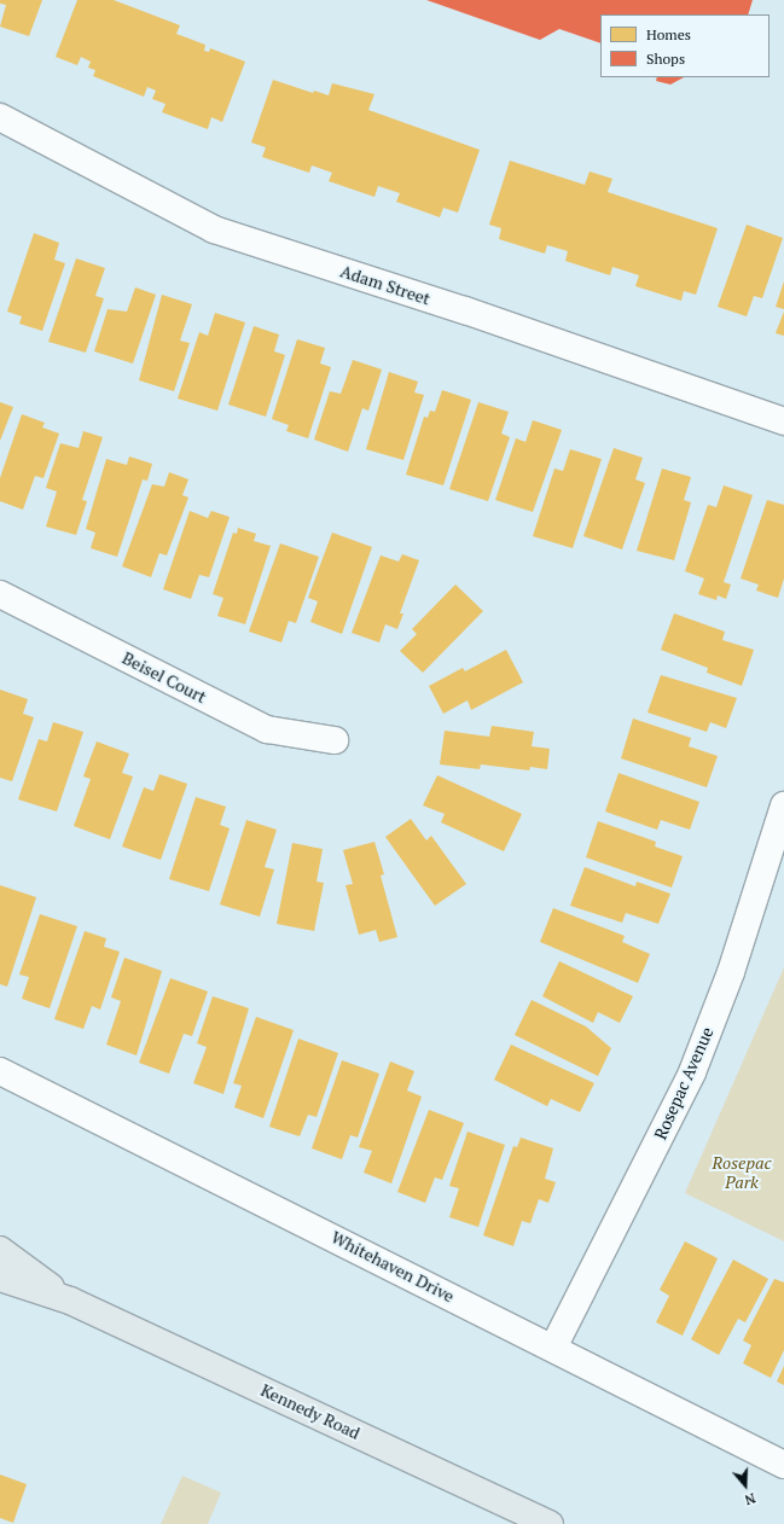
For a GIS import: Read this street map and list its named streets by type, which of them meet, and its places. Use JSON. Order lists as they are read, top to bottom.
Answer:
{
  "streets": {
    "main road": ["Kennedy Road"],
    "street": [
      "Adam Street",
      "Beisel Court",
      "Rosepac Avenue",
      "Whitehaven Drive"
    ]
  },
  "crossings": [
    ["Rosepac Avenue", "Whitehaven Drive"]
  ],
  "parks": ["Rosepac Park"],
  "legend": ["Homes", "Shops"],
  "north": "bottom"
}
